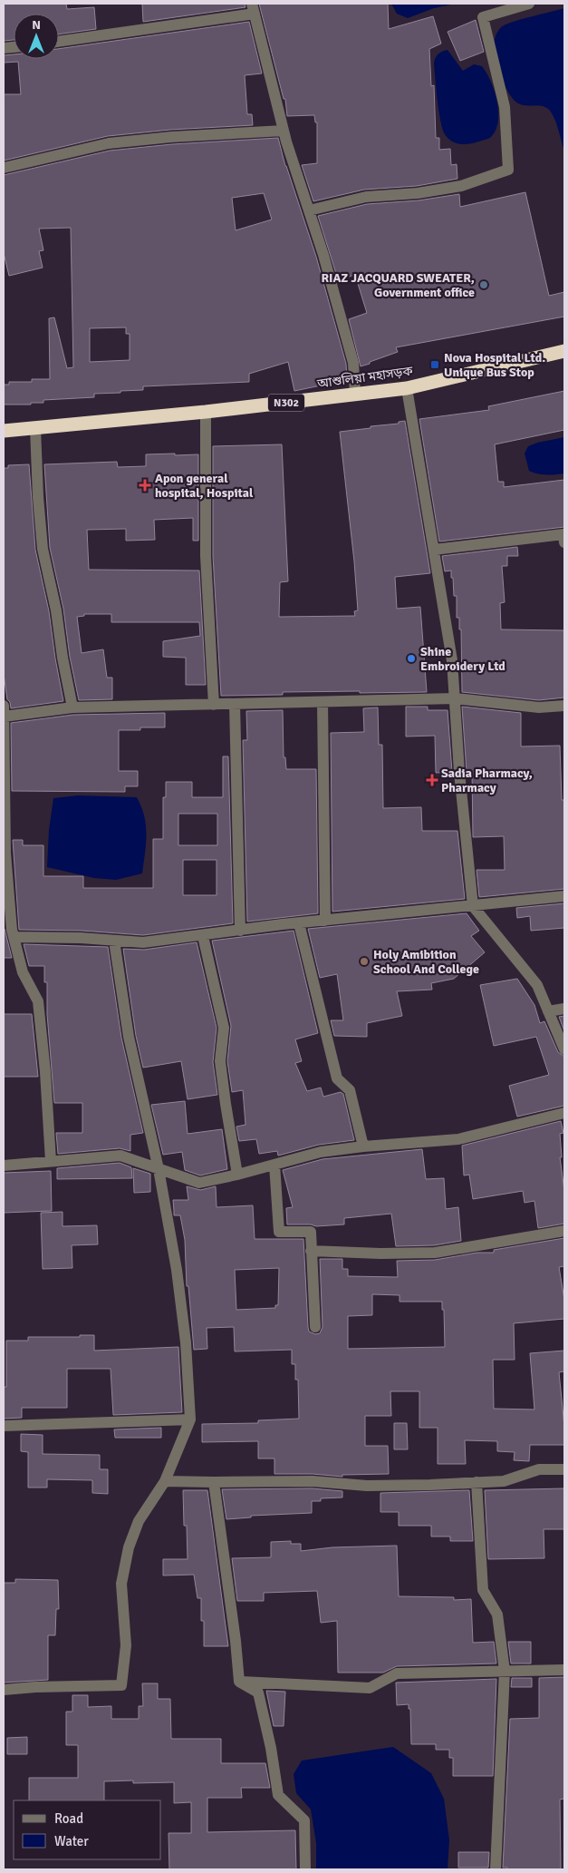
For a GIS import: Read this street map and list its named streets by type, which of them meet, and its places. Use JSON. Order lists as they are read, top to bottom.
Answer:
{
  "streets": {
    "highway": ["আশুলিয়া মহাসড়ক", "N302"]
  },
  "places": {
    "other": ["RIAZ JACQUARD SWEATER, Government office", "Shine Embroidery Ltd", "Holy Amibition School And College"],
    "transit": ["Nova Hospital Ltd. Unique Bus Stop"],
    "health": ["Apon general hospital, Hospital", "Sadia Pharmacy, Pharmacy"]
  },
  "legend": ["Road", "Water"],
  "north": "top"
}
